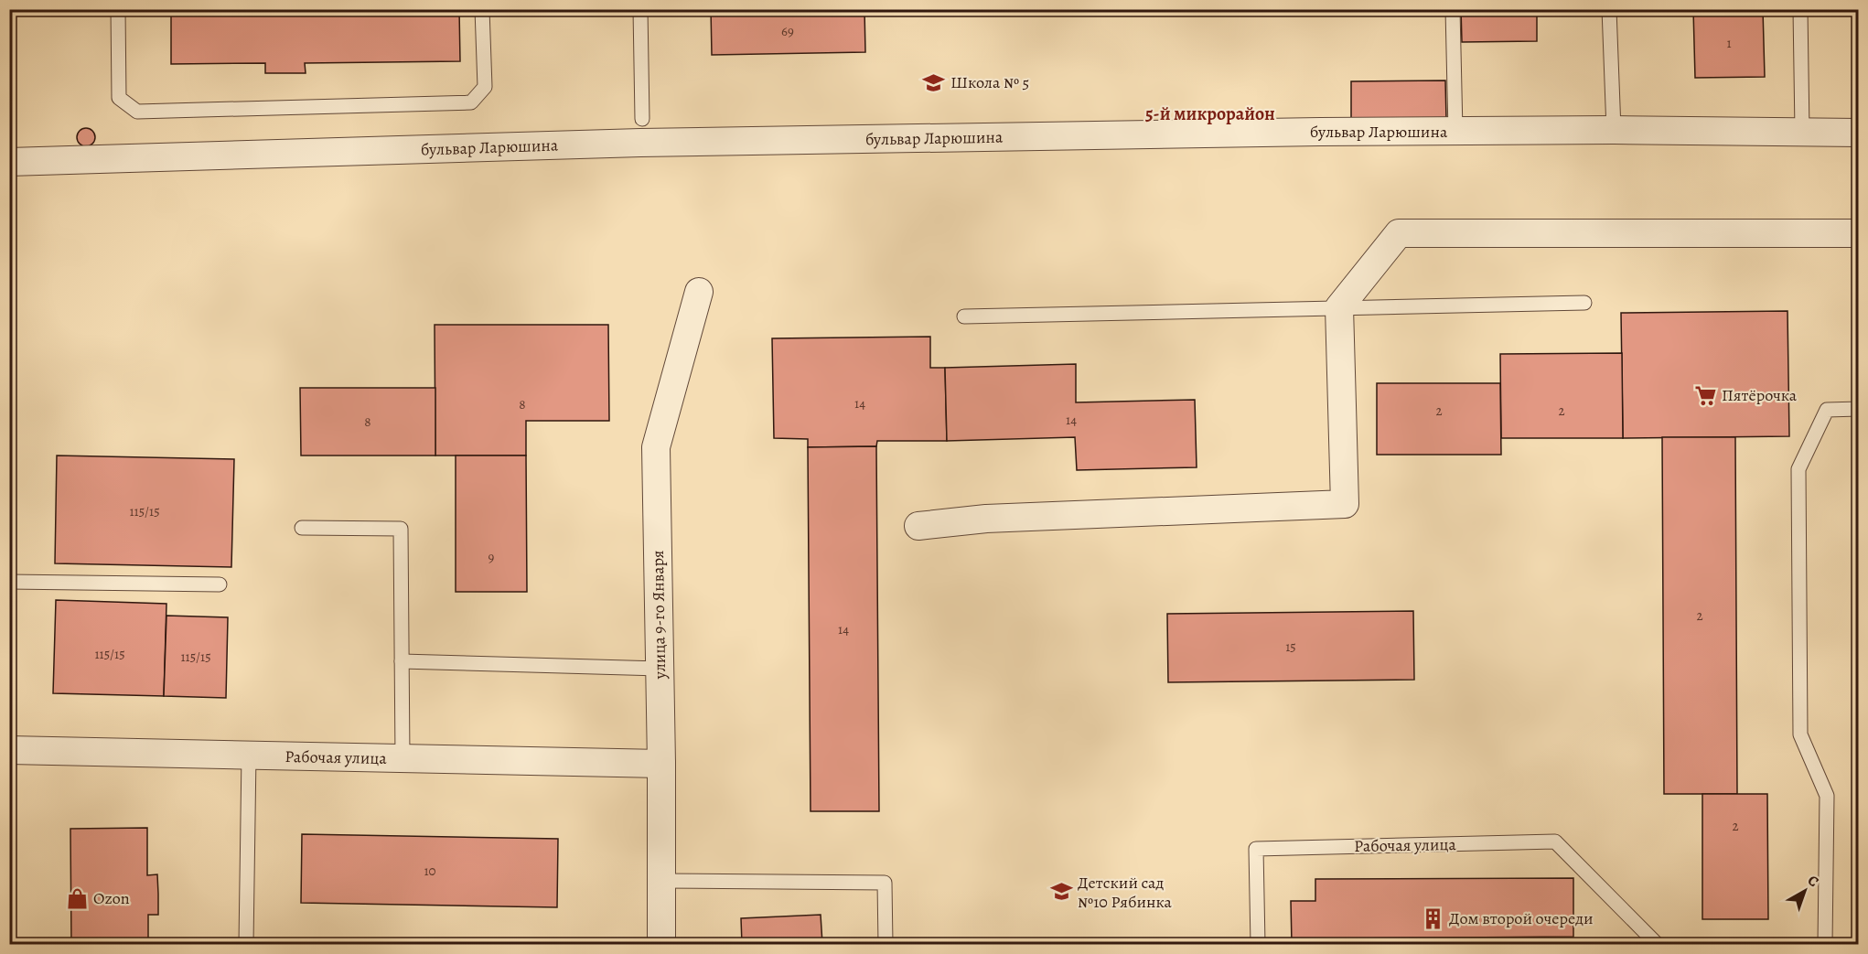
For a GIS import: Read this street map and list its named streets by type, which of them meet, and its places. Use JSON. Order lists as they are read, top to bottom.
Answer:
{
  "streets": {
    "street": ["бульвар Ларюшина", "улица 9-го Января", "Рабочая улица"]
  },
  "crossings": [
    ["улица 9-го Января", "Рабочая улица"]
  ],
  "districts": ["5-й микрорайон"],
  "places": {
    "school or university": ["Школа № 5", "Детский сад №10 Рябинка"],
    "supermarket": ["Пятёрочка"],
    "shop": ["Ozon"],
    "building": ["Дом второй очереди"]
  },
  "house_numbers": [
    "69",
    "1",
    "14",
    "8",
    "2",
    "2",
    "14",
    "8",
    "115/15",
    "9",
    "2",
    "14",
    "15",
    "115/15",
    "115/15",
    "2",
    "10"
  ],
  "north": "top right"
}
